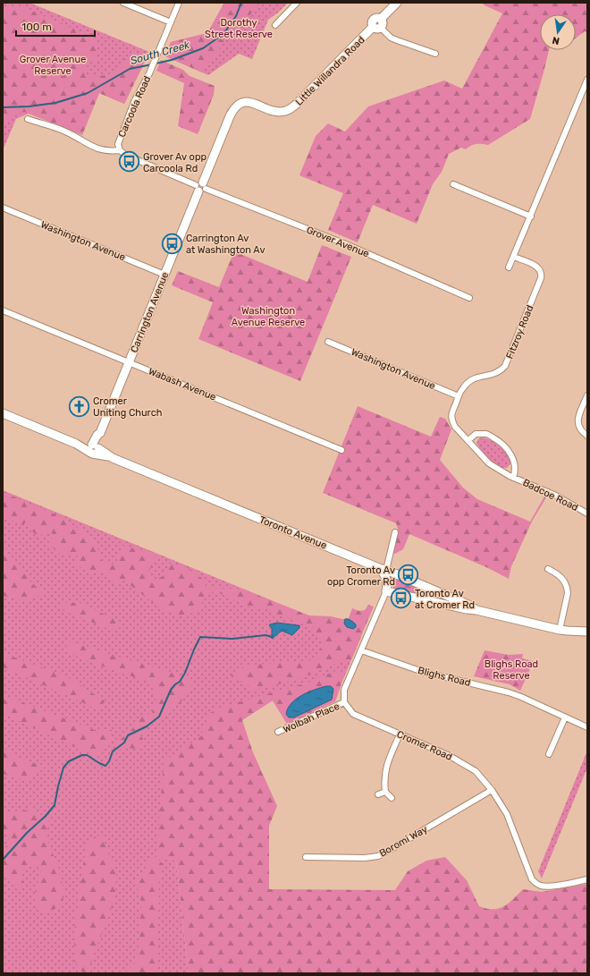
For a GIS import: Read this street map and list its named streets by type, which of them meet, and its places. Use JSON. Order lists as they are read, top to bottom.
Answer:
{
  "streets": {
    "street": [
      "Little Willandra Road",
      "Carcoola Road",
      "Washington Avenue",
      "Grover Avenue",
      "Carrington Avenue",
      "Fitzroy Road",
      "Wabash Avenue",
      "Badcoe Road",
      "Toronto Avenue",
      "Blighs Road",
      "Wolbah Place",
      "Cromer Road",
      "Boromi Way"
    ]
  },
  "crossings": [
    ["Little Willandra Road", "Carrington Avenue"],
    ["Carcoola Road", "Grover Avenue"],
    ["Washington Avenue", "Carrington Avenue"],
    ["Washington Avenue", "Fitzroy Road"],
    ["Washington Avenue", "Badcoe Road"],
    ["Grover Avenue", "Carrington Avenue"],
    ["Carrington Avenue", "Wabash Avenue"],
    ["Carrington Avenue", "Toronto Avenue"],
    ["Fitzroy Road", "Badcoe Road"],
    ["Wolbah Place", "Cromer Road"],
    ["Cromer Road", "Boromi Way"]
  ],
  "water": ["South Creek"],
  "parks": [
    "Dorothy Street Reserve",
    "Grover Avenue Reserve",
    "Washington Avenue Reserve",
    "Blighs Road Reserve"
  ],
  "places": {
    "bus stop": [
      "Grover Av opp Carcoola Rd",
      "Carrington Av at Washington Av",
      "Toronto Av opp Cromer Rd",
      "Toronto Av at Cromer Rd"
    ],
    "church": ["Cromer Uniting Church"]
  },
  "scale_bar": "100 m",
  "north": "bottom"
}
